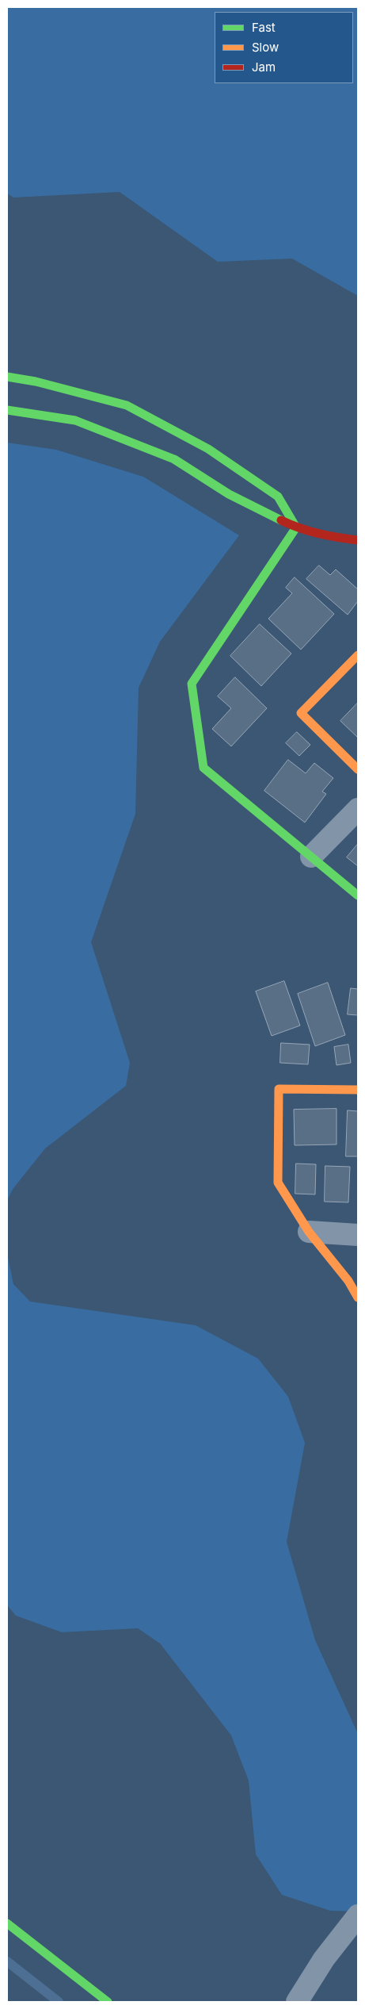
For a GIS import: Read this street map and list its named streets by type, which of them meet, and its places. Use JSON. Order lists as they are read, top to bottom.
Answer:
{
  "legend": ["Fast", "Slow", "Jam"]
}
